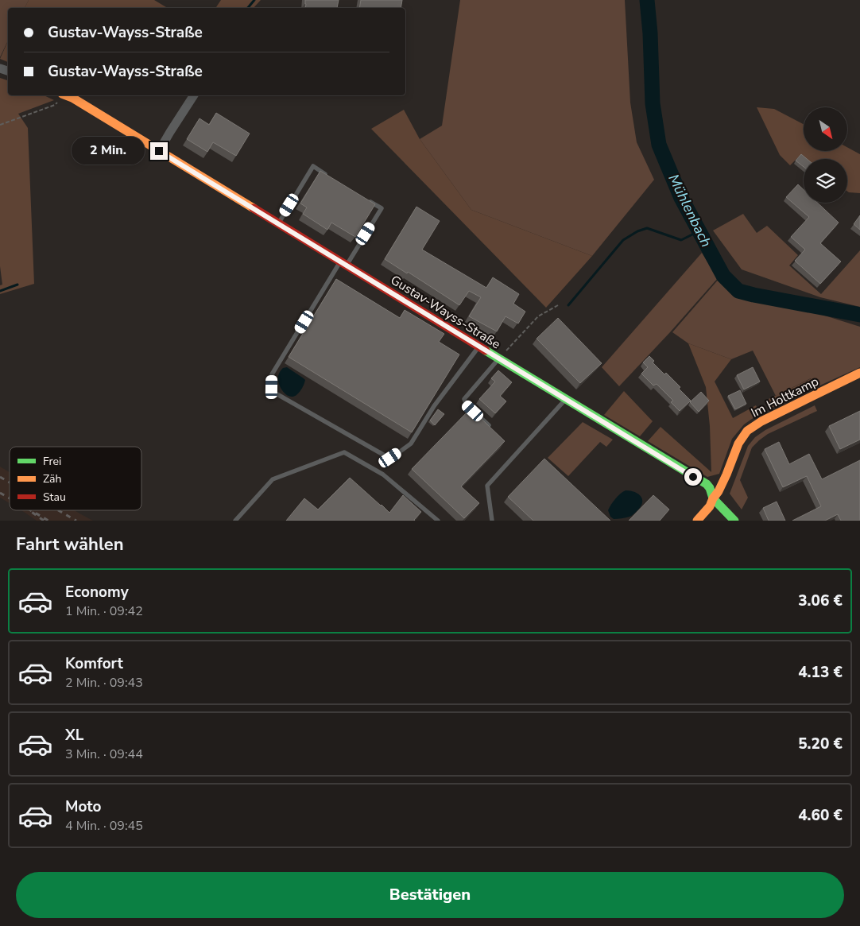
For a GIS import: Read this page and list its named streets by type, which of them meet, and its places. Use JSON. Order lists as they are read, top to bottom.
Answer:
{
  "streets": {
    "street": ["Gustav-Wayss-Straße", "Im Holtkamp"]
  },
  "crossings": [
    ["Gustav-Wayss-Straße", "Im Holtkamp"]
  ],
  "water": ["Mühlenbach"],
  "legend": ["Frei", "Zäh", "Stau"],
  "north": "bottom right",
  "page": {
    "banner": ["Gustav-Wayss-Straße", "Gustav-Wayss-Straße"],
    "bubble": "2 Min.",
    "heading": "Fahrt wählen",
    "list": [
      {
        "name": "Economy",
        "note": "1 Min. · 09:42",
        "value": "3.06 €"
      },
      {
        "name": "Komfort",
        "note": "2 Min. · 09:43",
        "value": "4.13 €"
      },
      {
        "name": "XL",
        "note": "3 Min. · 09:44",
        "value": "5.20 €"
      },
      {
        "name": "Moto",
        "note": "4 Min. · 09:45",
        "value": "4.60 €"
      }
    ],
    "buttons": "Bestätigen"
  }
}
